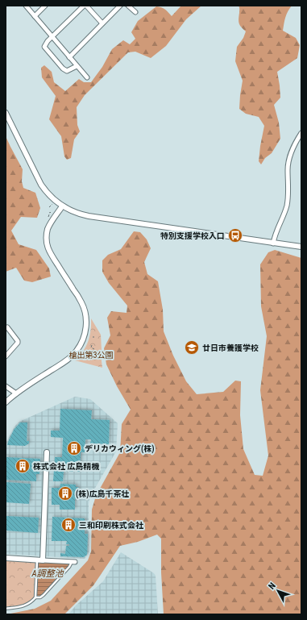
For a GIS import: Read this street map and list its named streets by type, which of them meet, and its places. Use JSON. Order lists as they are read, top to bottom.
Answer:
{
  "water": ["A調整池"],
  "parks": ["槍出第3公園"],
  "places": {
    "bus stop": ["特別支援学校入口"],
    "school or university": ["廿日市養護学校"],
    "building": [
      "デリカウィング(株)",
      "株式会社 広島精機",
      "(株)広島千茶壮",
      "三和印刷株式会社"
    ]
  },
  "north": "top left"
}
